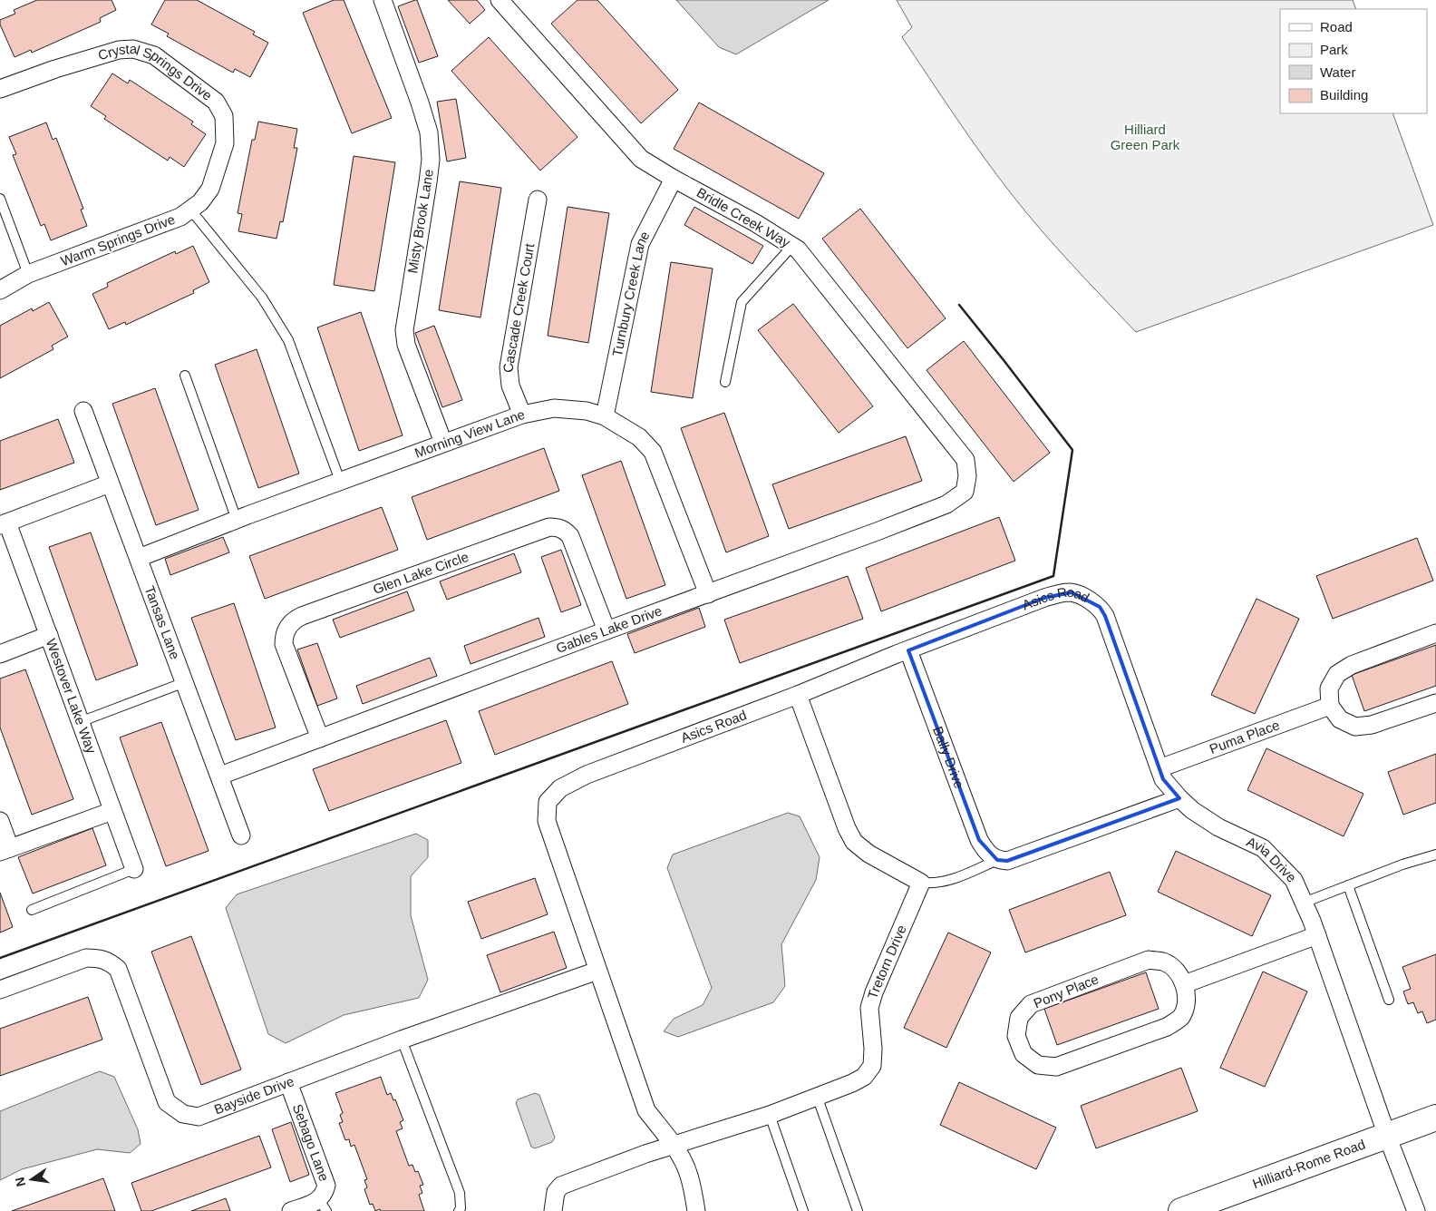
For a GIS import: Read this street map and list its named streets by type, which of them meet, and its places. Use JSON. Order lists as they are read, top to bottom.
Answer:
{
  "streets": {
    "main road": ["Hilliard-Rome Road"],
    "street": [
      "Crystal Springs Drive",
      "Bridle Creek Way",
      "Misty Brook Lane",
      "Warm Springs Drive",
      "Turnbury Creek Lane",
      "Cascade Creek Court",
      "Morning View Lane",
      "Glen Lake Circle",
      "Asics Road",
      "Tansas Lane",
      "Gables Lake Drive",
      "Westover Lake Way",
      "Puma Place",
      "Bally Drive",
      "Avia Drive",
      "Tretorn Drive",
      "Pony Place",
      "Bayside Drive",
      "Sebago Lane"
    ]
  },
  "crossings": [
    ["Crystal Springs Drive", "Warm Springs Drive"],
    ["Bridle Creek Way", "Turnbury Creek Lane"],
    ["Bridle Creek Way", "Gables Lake Drive"],
    ["Misty Brook Lane", "Morning View Lane"],
    ["Turnbury Creek Lane", "Morning View Lane"],
    ["Cascade Creek Court", "Morning View Lane"],
    ["Morning View Lane", "Tansas Lane"],
    ["Morning View Lane", "Gables Lake Drive"],
    ["Glen Lake Circle", "Gables Lake Drive"],
    ["Asics Road", "Puma Place"],
    ["Asics Road", "Bally Drive"],
    ["Asics Road", "Avia Drive"],
    ["Asics Road", "Tretorn Drive"],
    ["Asics Road", "Bayside Drive"],
    ["Tansas Lane", "Gables Lake Drive"],
    ["Avia Drive", "Hilliard-Rome Road"],
    ["Bayside Drive", "Sebago Lane"]
  ],
  "parks": ["Hilliard Green Park"],
  "legend": [
    "Road",
    "Park",
    "Water",
    "Building"
  ],
  "north": "left"
}
